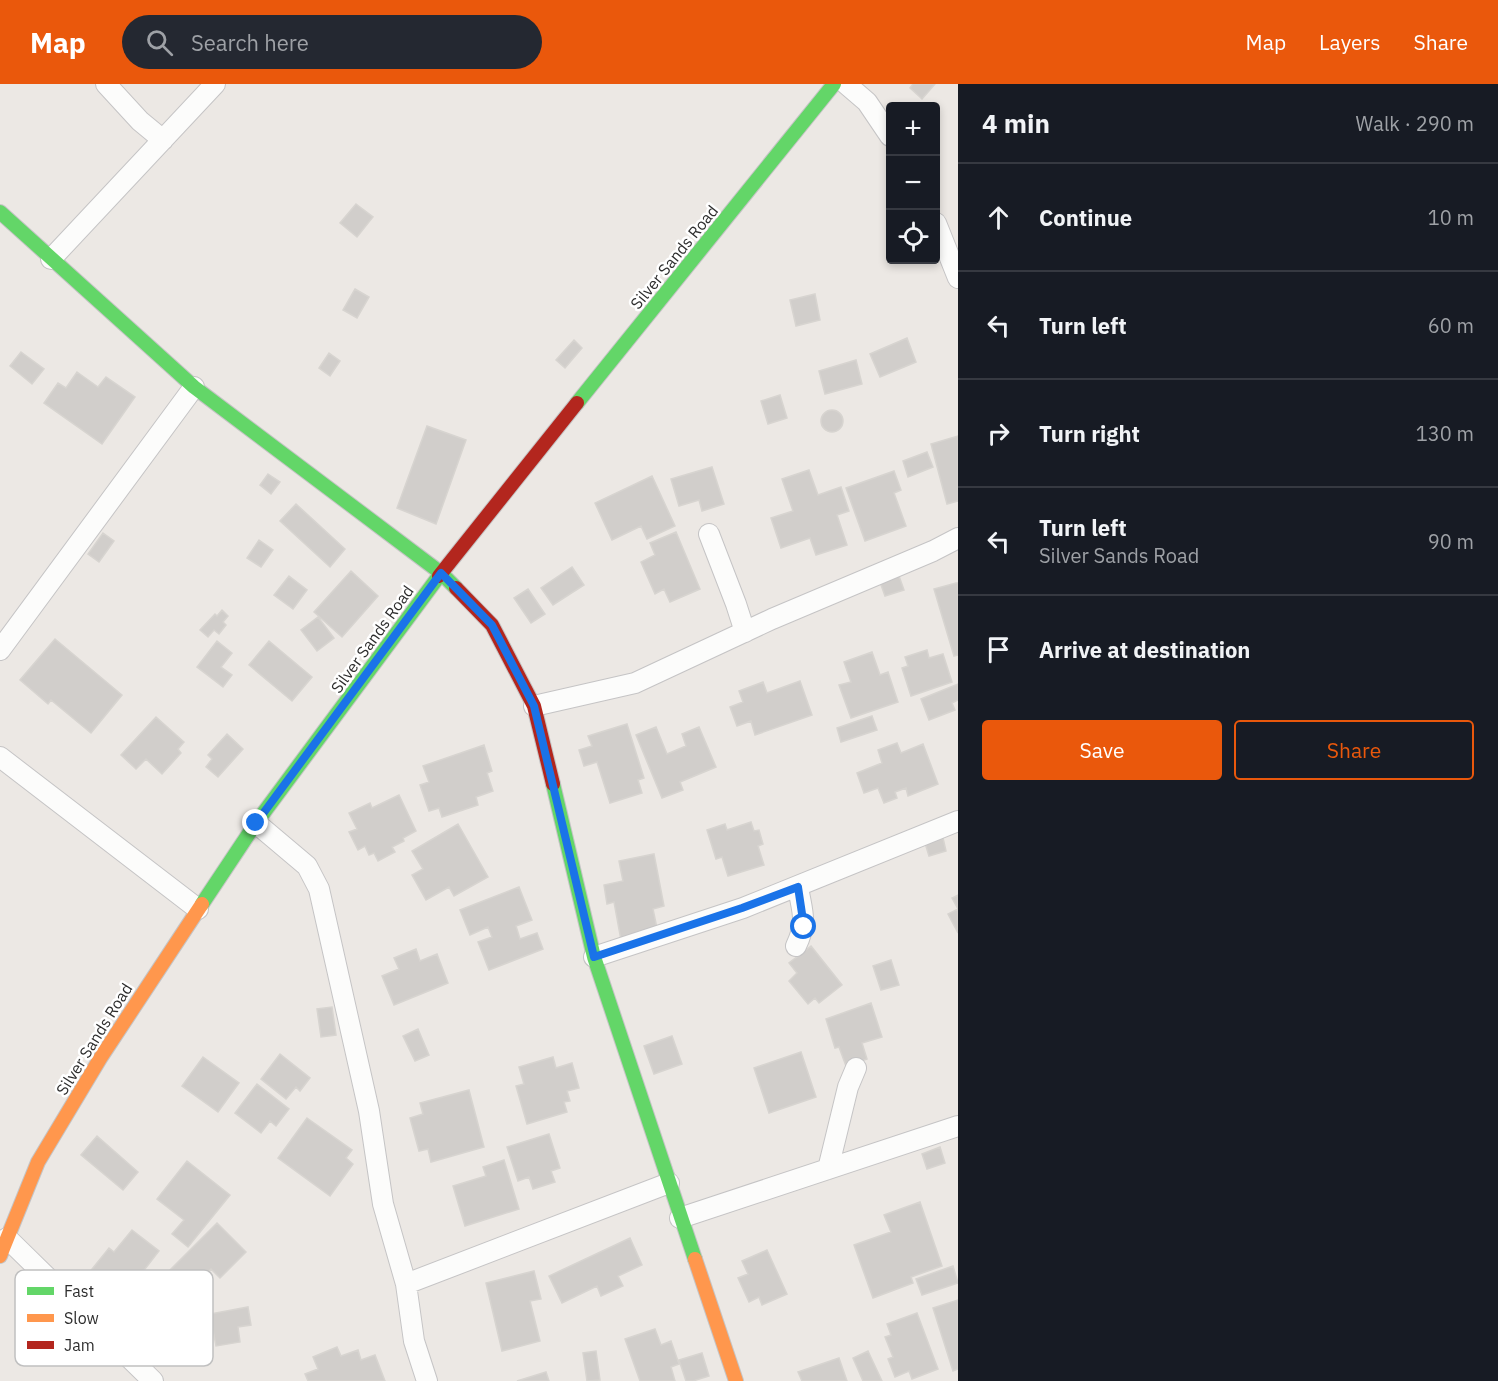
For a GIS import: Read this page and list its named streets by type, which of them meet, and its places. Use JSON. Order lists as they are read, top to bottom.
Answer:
{
  "streets": {
    "street": ["Silver Sands Road"]
  },
  "legend": ["Fast", "Slow", "Jam"],
  "page": {
    "header": "Map",
    "search": "Search here",
    "nav": ["Map", "Layers", "Share"],
    "heading": ["4 min", "Walk · 290 m"],
    "map_buttons": ["+", "−"],
    "list": [
      ["Continue", "10 m"],
      ["Turn left", "60 m"],
      ["Turn right", "130 m"],
      ["Turn left", "Silver Sands Road", "90 m"],
      "Arrive at destination"
    ],
    "buttons": ["Save", "Share"]
  }
}
